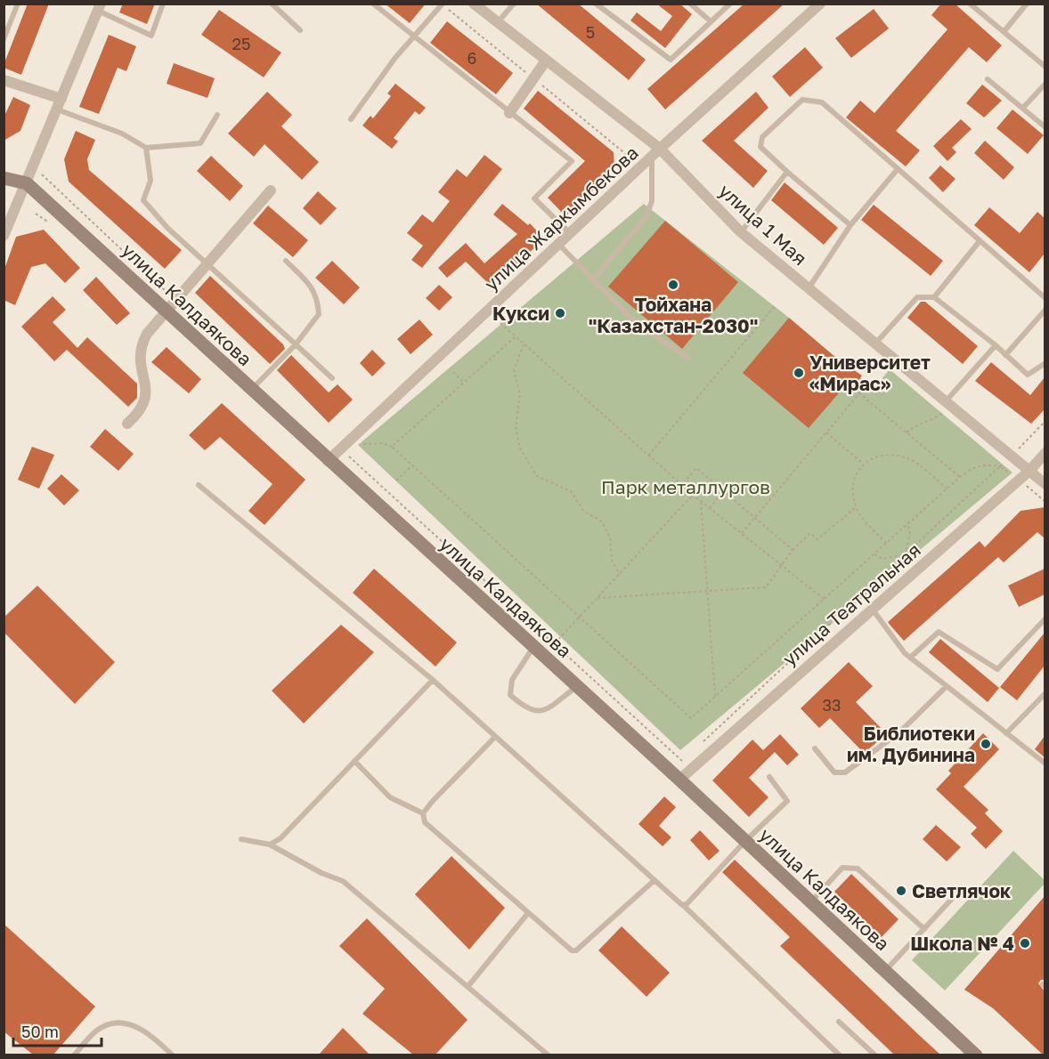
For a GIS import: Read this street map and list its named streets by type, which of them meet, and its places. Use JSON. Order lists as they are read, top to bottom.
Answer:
{
  "streets": {
    "street": [
      "улица Жаркымбекова",
      "улица 1 Мая",
      "улица Калдаякова",
      "улица Театральная"
    ]
  },
  "crossings": [
    ["улица Жаркымбекова", "улица 1 Мая"],
    ["улица Жаркымбекова", "улица Калдаякова"],
    ["улица 1 Мая", "улица Театральная"],
    ["улица Калдаякова", "улица Театральная"]
  ],
  "parks": ["Парк металлургов"],
  "places": [
    "Тойхана \"Казахстан-2030\"",
    "Кукси",
    "Университет «Мирас»",
    "Библиотеки им. Дубинина",
    "Светлячок",
    "Школа № 4"
  ],
  "house_numbers": [
    "5",
    "25",
    "6",
    "33"
  ],
  "scale_bar": "50 m"
}
